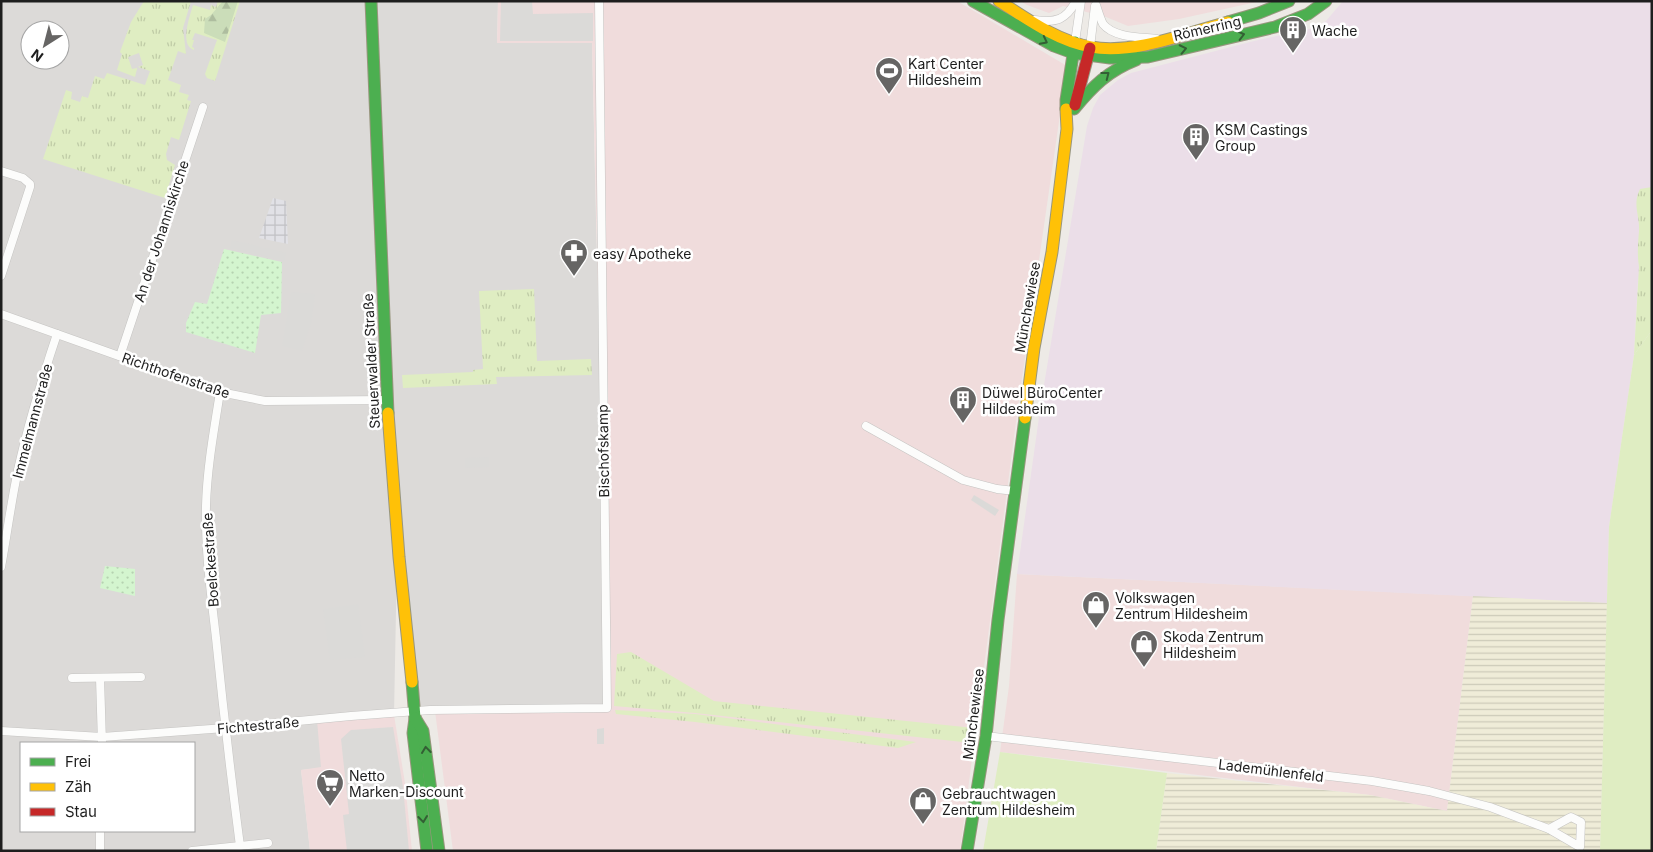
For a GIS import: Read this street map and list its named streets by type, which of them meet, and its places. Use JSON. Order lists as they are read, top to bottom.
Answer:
{
  "streets": {
    "main road": ["Römerring", "Münchewiese", "Steuerwalder Straße"],
    "street": [
      "An der Johanniskirche",
      "Richthofenstraße",
      "Immelmannstraße",
      "Bischofskamp",
      "Boelckestraße",
      "Fichtestraße",
      "Lademühlenfeld"
    ]
  },
  "crossings": [
    ["Römerring", "Münchewiese"],
    ["An der Johanniskirche", "Richthofenstraße"],
    ["Münchewiese", "Lademühlenfeld"],
    ["Steuerwalder Straße", "Richthofenstraße"],
    ["Steuerwalder Straße", "Bischofskamp"],
    ["Steuerwalder Straße", "Fichtestraße"],
    ["Richthofenstraße", "Immelmannstraße"],
    ["Richthofenstraße", "Boelckestraße"],
    ["Bischofskamp", "Fichtestraße"],
    ["Boelckestraße", "Fichtestraße"]
  ],
  "places": {
    "building": ["Wache", "KSM Castings Group", "Düwel BüroCenter Hildesheim"],
    "sports": ["Kart Center Hildesheim"],
    "pharmacy": ["easy Apotheke"],
    "shop": ["Volkswagen Zentrum Hildesheim", "Skoda Zentrum Hildesheim", "Gebrauchtwagen Zentrum Hildesheim"],
    "supermarket": ["Netto Marken-Discount"]
  },
  "legend": ["Frei", "Zäh", "Stau"],
  "north": "bottom left"
}
